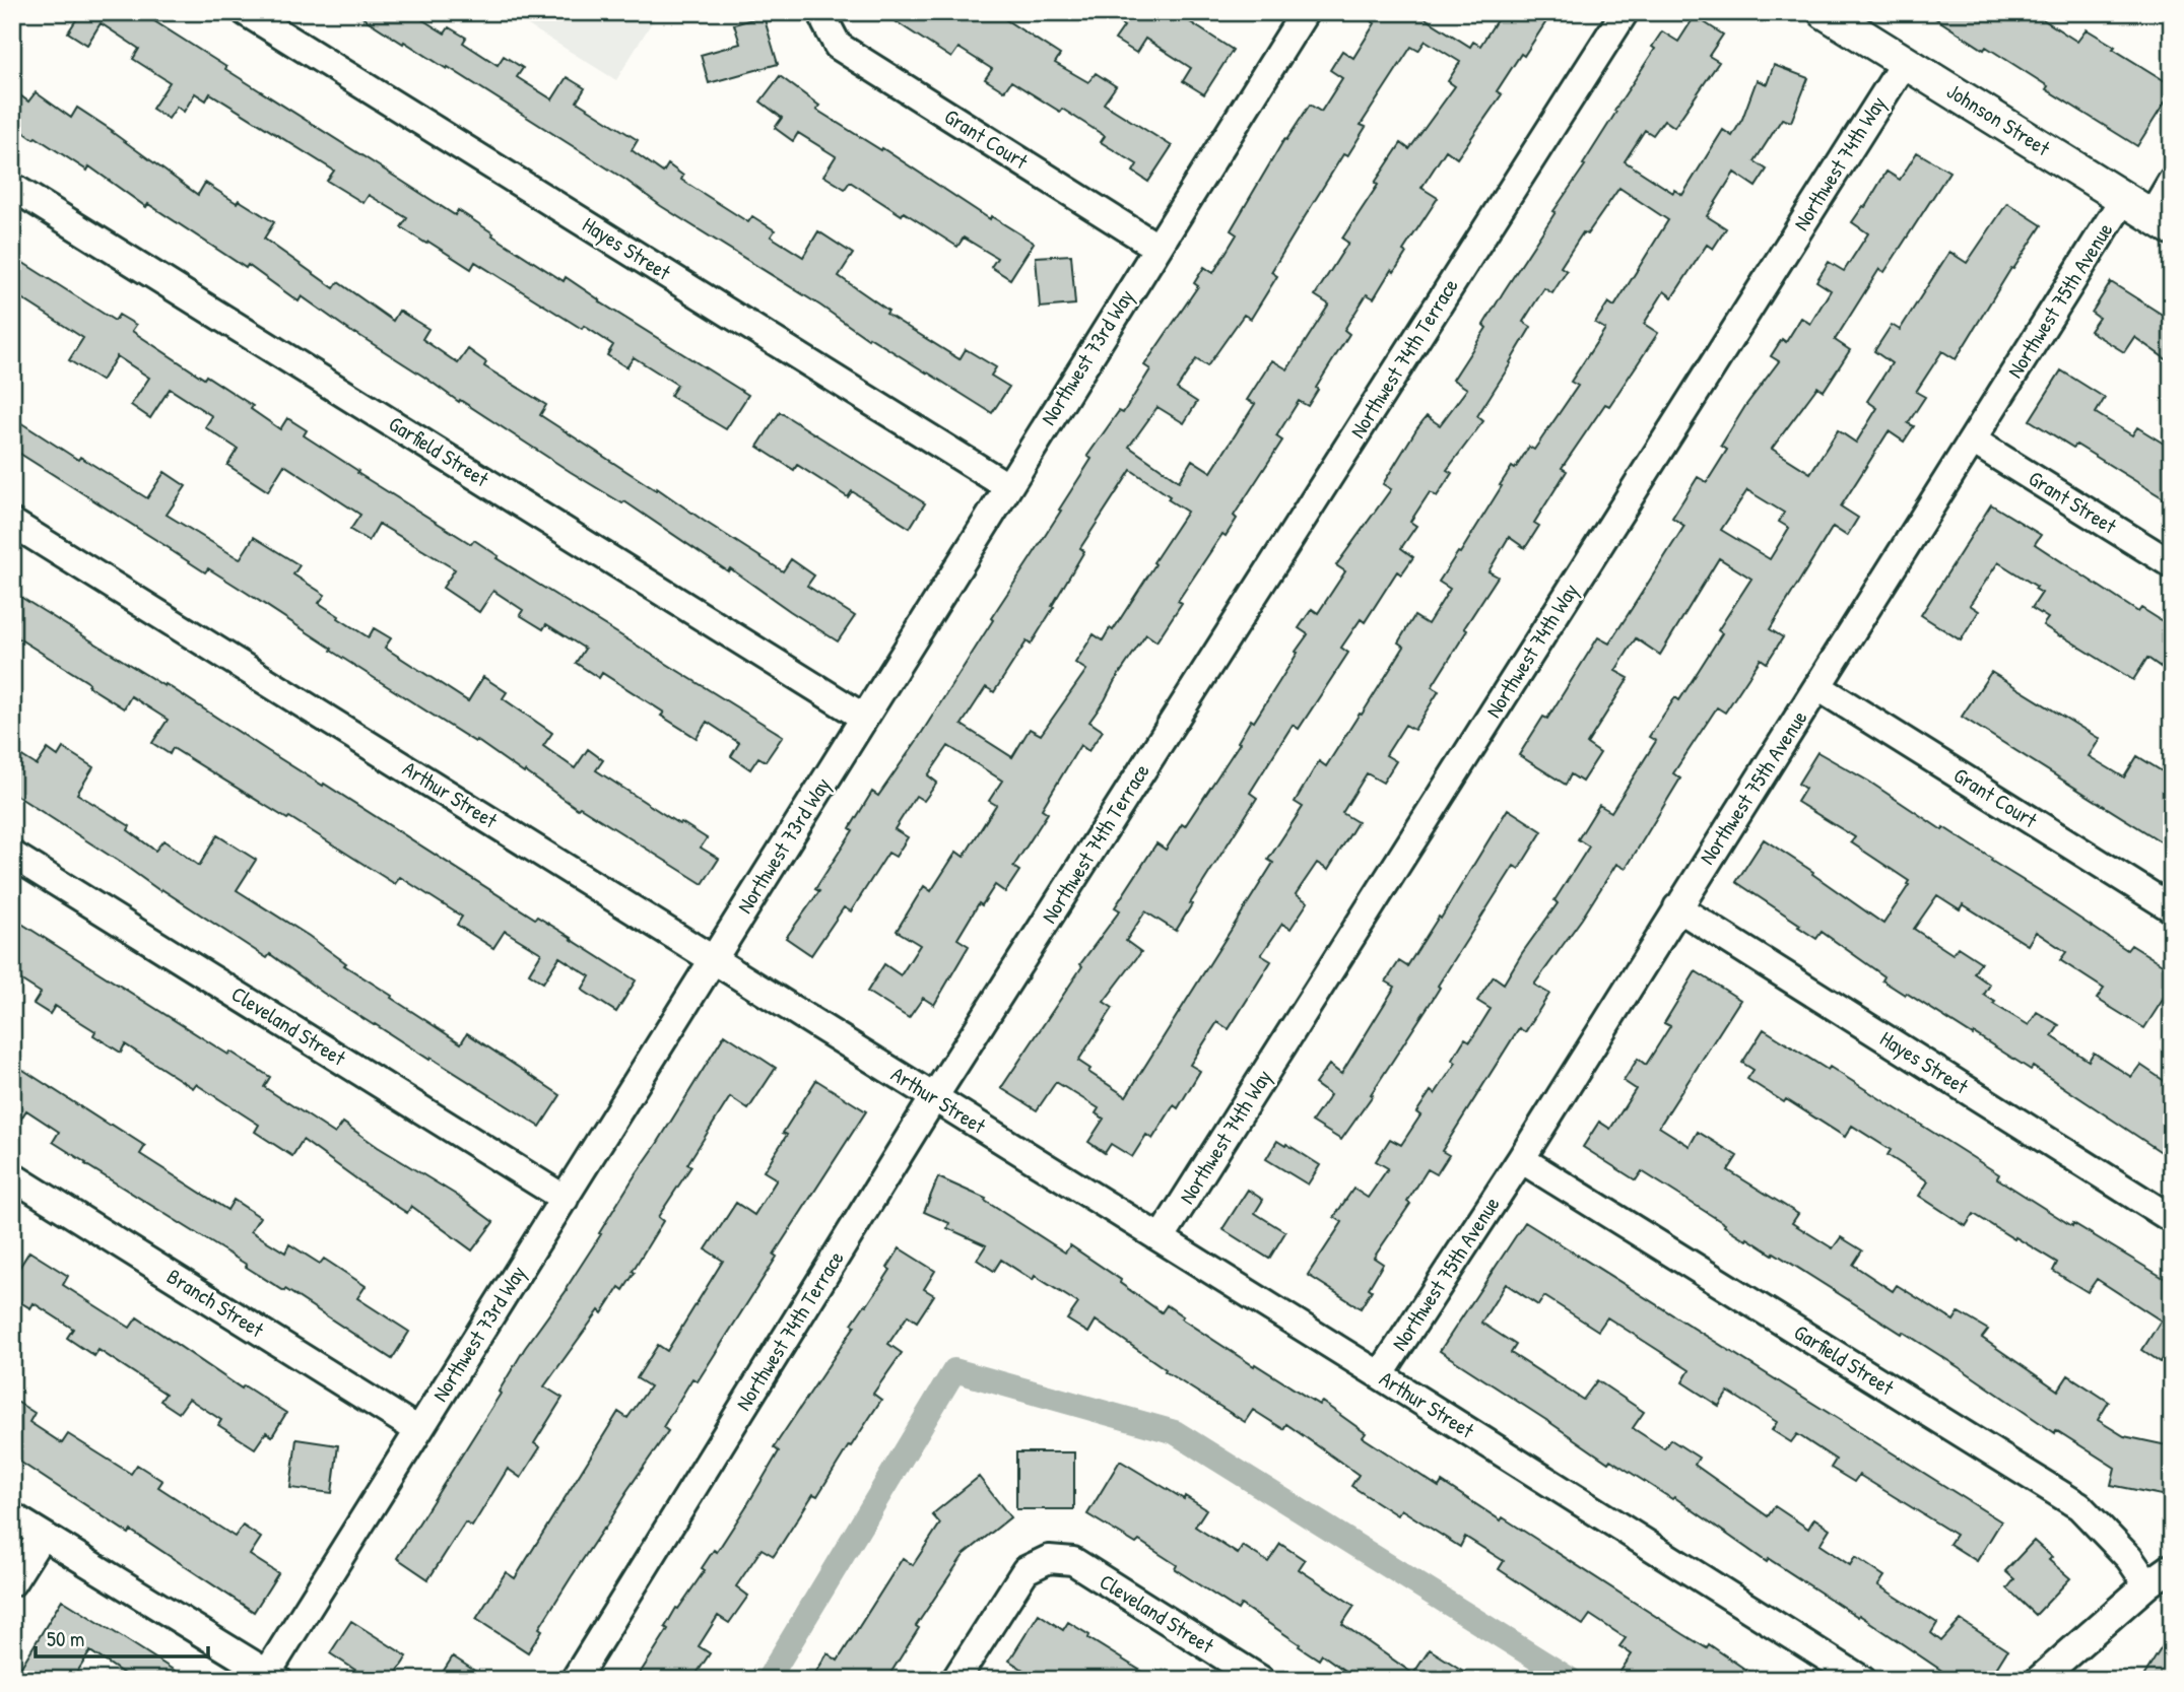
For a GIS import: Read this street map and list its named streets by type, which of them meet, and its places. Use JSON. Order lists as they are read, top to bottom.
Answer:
{
  "streets": {
    "street": [
      "Johnson Street",
      "Grant Court",
      "Northwest 74th Way",
      "Hayes Street",
      "Northwest 75th Avenue",
      "Northwest 73rd Way",
      "Northwest 74th Terrace",
      "Garfield Street",
      "Grant Street",
      "Arthur Street",
      "Cleveland Street",
      "Branch Street"
    ]
  },
  "crossings": [
    ["Johnson Street", "Northwest 74th Way"],
    ["Johnson Street", "Northwest 75th Avenue"],
    ["Grant Court", "Northwest 75th Avenue"],
    ["Grant Court", "Northwest 73rd Way"],
    ["Northwest 74th Way", "Arthur Street"],
    ["Hayes Street", "Northwest 75th Avenue"],
    ["Hayes Street", "Northwest 73rd Way"],
    ["Northwest 75th Avenue", "Garfield Street"],
    ["Northwest 75th Avenue", "Grant Street"],
    ["Northwest 75th Avenue", "Arthur Street"],
    ["Northwest 73rd Way", "Garfield Street"],
    ["Northwest 73rd Way", "Arthur Street"],
    ["Northwest 73rd Way", "Cleveland Street"],
    ["Northwest 73rd Way", "Branch Street"],
    ["Northwest 74th Terrace", "Arthur Street"]
  ],
  "scale_bar": "50 m"
}
